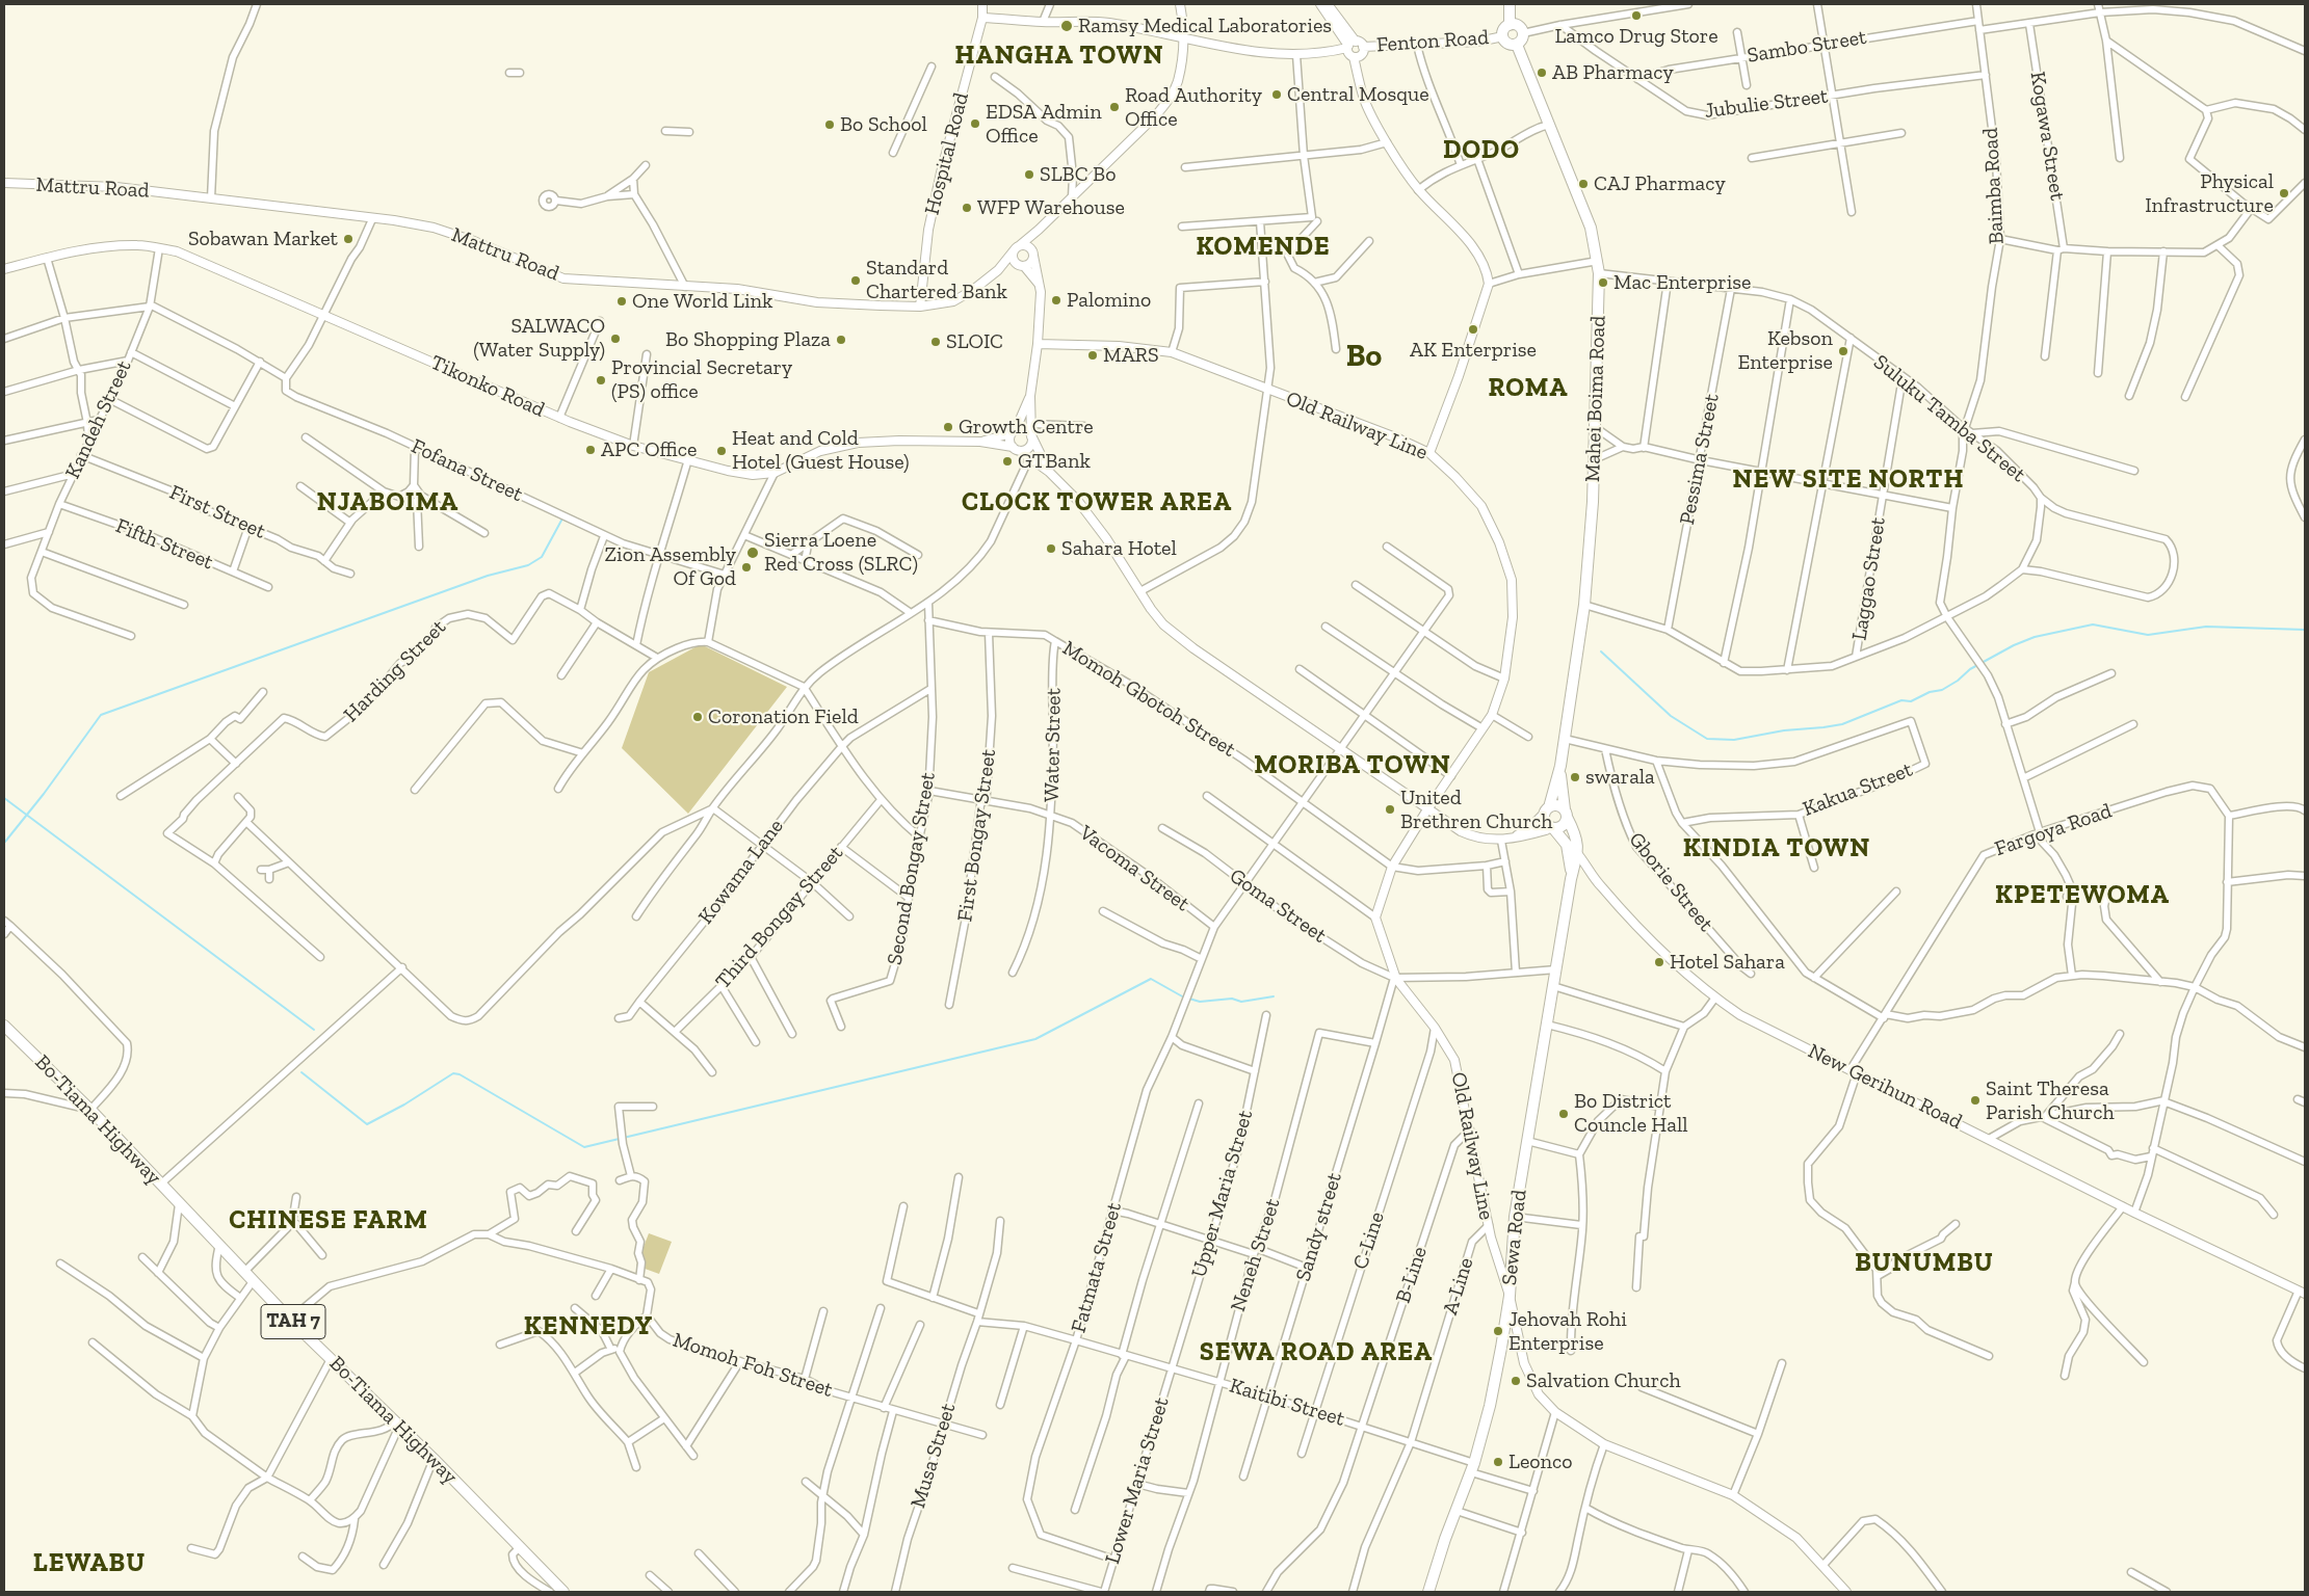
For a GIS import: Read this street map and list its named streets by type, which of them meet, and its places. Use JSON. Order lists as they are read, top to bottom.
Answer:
{
  "streets": {
    "main road": [
      "Mahei Boima Road",
      "Bo-Tiama Highway",
      "Sewa Road",
      "TAH 7"
    ],
    "street": [
      "Fenton Road",
      "Sambo Street",
      "Jubulie Street",
      "Kogawa Street",
      "Hospital Road",
      "Baimba Road",
      "Mattru Road",
      "Tikonko Road",
      "Suluku Tamba Street",
      "Kandeh Street",
      "Old Railway Line",
      "Pessima Street",
      "Fofana Street",
      "First Street",
      "Fifth Street",
      "Laggao Street",
      "Harding Street",
      "Momoh Gbotoh Street",
      "Water Street",
      "Kakua Street",
      "Fargoya Road",
      "First Bongay Street",
      "Second Bongay Street",
      "Vacoma Street",
      "Kowama Lane",
      "Gborie Street",
      "Goma Street",
      "Third Bongay Street",
      "New Gerihun Road",
      "Upper Maria Street",
      "Sandy street",
      "C-Line",
      "Neneh Street",
      "Fatmata Street",
      "B-Line",
      "A-Line",
      "Momoh Foh Street",
      "Kaitibi Street",
      "Musa Street",
      "Lower Maria Street"
    ]
  },
  "crossings": [
    ["Fenton Road", "Hospital Road"],
    ["Fenton Road", "Mattru Road"],
    ["Fenton Road", "Mahei Boima Road"],
    ["Sambo Street", "Jubulie Street"],
    ["Sambo Street", "Baimba Road"],
    ["Jubulie Street", "Baimba Road"],
    ["Hospital Road", "Mattru Road"],
    ["Baimba Road", "Suluku Tamba Street"],
    ["Baimba Road", "Fargoya Road"],
    ["Tikonko Road", "Kandeh Street"],
    ["Mahei Boima Road", "Suluku Tamba Street"],
    ["Suluku Tamba Street", "Pessima Street"],
    ["Suluku Tamba Street", "Laggao Street"],
    ["Kandeh Street", "First Street"],
    ["Kandeh Street", "Fifth Street"],
    ["Old Railway Line", "Momoh Gbotoh Street"],
    ["Old Railway Line", "Goma Street"],
    ["Old Railway Line", "Sandy street"],
    ["Old Railway Line", "Sewa Road"],
    ["Old Railway Line", "C-Line"],
    ["Old Railway Line", "B-Line"],
    ["Old Railway Line", "A-Line"],
    ["Momoh Gbotoh Street", "Water Street"],
    ["Momoh Gbotoh Street", "Fatmata Street"],
    ["Water Street", "Vacoma Street"],
    ["Fargoya Road", "New Gerihun Road"],
    ["First Bongay Street", "Vacoma Street"],
    ["Second Bongay Street", "Vacoma Street"],
    ["Second Bongay Street", "Kowama Lane"],
    ["Vacoma Street", "Fatmata Street"],
    ["Goma Street", "Sandy street"],
    ["Goma Street", "Fatmata Street"],
    ["Upper Maria Street", "Kaitibi Street"],
    ["Upper Maria Street", "Lower Maria Street"],
    ["Sandy street", "Neneh Street"],
    ["Sandy street", "Kaitibi Street"],
    ["Sewa Road", "Kaitibi Street"],
    ["C-Line", "Kaitibi Street"],
    ["Neneh Street", "Kaitibi Street"],
    ["Fatmata Street", "Kaitibi Street"],
    ["Fatmata Street", "Lower Maria Street"],
    ["B-Line", "Kaitibi Street"],
    ["A-Line", "Kaitibi Street"],
    ["Momoh Foh Street", "Musa Street"],
    ["Kaitibi Street", "Musa Street"],
    ["Kaitibi Street", "Lower Maria Street"]
  ],
  "districts": [
    "HANGHA TOWN",
    "DODO",
    "KOMENDE",
    "Bo",
    "ROMA",
    "NEW SITE NORTH",
    "NJABOIMA",
    "CLOCK TOWER AREA",
    "MORIBA TOWN",
    "KINDIA TOWN",
    "KPETEWOMA",
    "CHINESE FARM",
    "BUNUMBU",
    "KENNEDY",
    "SEWA ROAD AREA",
    "LEWABU"
  ],
  "places": [
    "Lamco Drug Store",
    "Ramsy Medical Laboratories",
    "AB Pharmacy",
    "Central Mosque",
    "Road Authority Office",
    "EDSA Admin Office",
    "Bo School",
    "SLBC Bo",
    "CAJ Pharmacy",
    "Physical Infrastructure",
    "WFP Warehouse",
    "Sobawan Market",
    "Standard Chartered Bank",
    "Mac Enterprise",
    "Palomino",
    "One World Link",
    "AK Enterprise",
    "SALWACO (Water Supply)",
    "Bo Shopping Plaza",
    "SLOIC",
    "Kebson Enterprise",
    "MARS",
    "Provincial Secretary (PS) office",
    "Growth Centre",
    "APC Office",
    "Heat and Cold Hotel (Guest House)",
    "GTBank",
    "Sahara Hotel",
    "Sierra Loene Red Cross (SLRC)",
    "Zion Assembly Of God",
    "Coronation Field",
    "swarala",
    "United Brethren Church",
    "Hotel Sahara",
    "Saint Theresa Parish Church",
    "Bo District Councle Hall",
    "Jehovah Rohi Enterprise",
    "Salvation Church",
    "Leonco"
  ]
}
